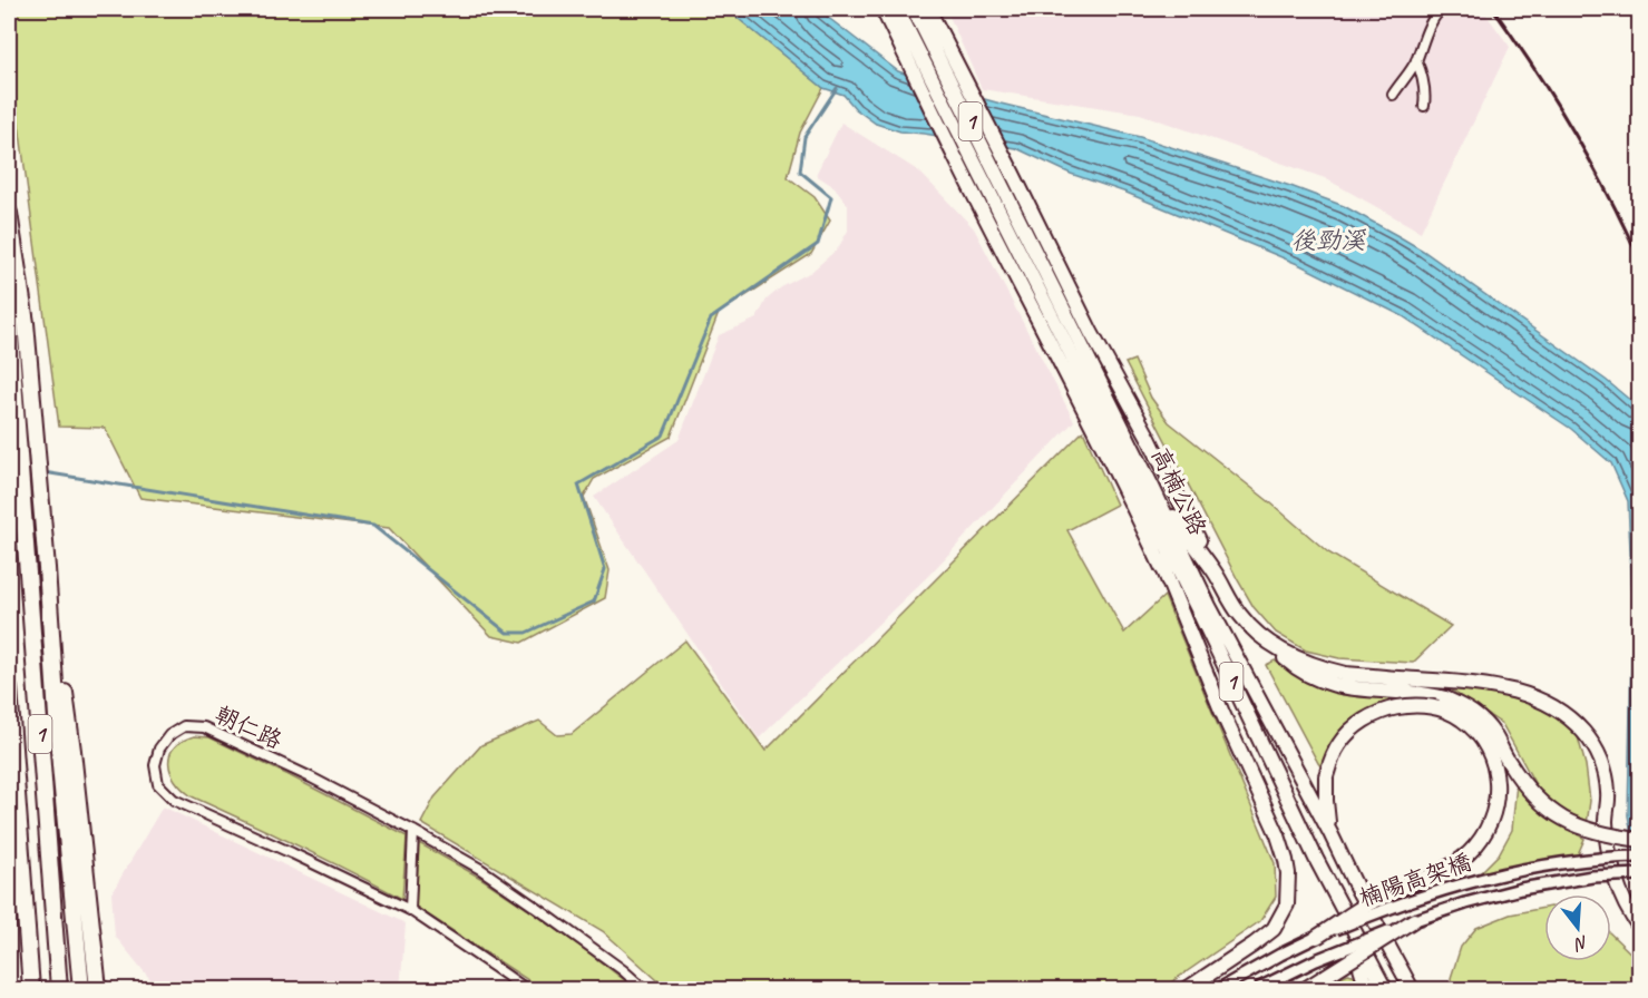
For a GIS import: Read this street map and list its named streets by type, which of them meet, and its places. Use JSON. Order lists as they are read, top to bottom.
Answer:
{
  "streets": {
    "highway": ["1"],
    "main road": ["高楠公路"],
    "street": ["朝仁路", "楠陽高架橋"]
  },
  "water": ["後勁溪"],
  "north": "bottom"
}
